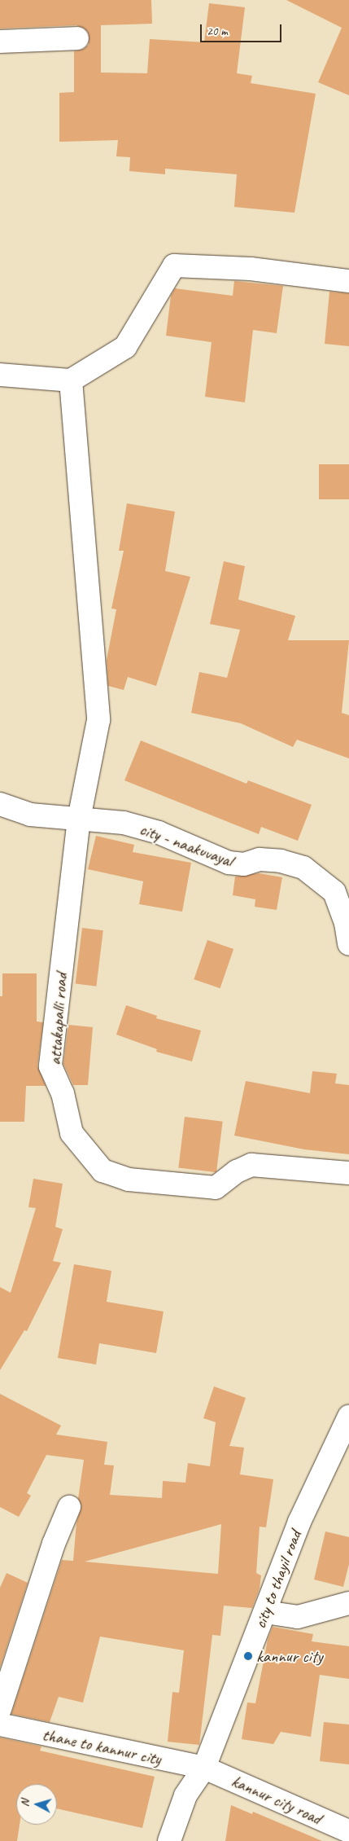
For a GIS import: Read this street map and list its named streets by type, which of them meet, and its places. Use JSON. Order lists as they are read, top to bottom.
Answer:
{
  "streets": {
    "street": [
      "city - naakuvayal",
      "attakapalli road",
      "city to thayil road",
      "thane to kannur city",
      "kannur city road"
    ]
  },
  "crossings": [
    ["city - naakuvayal", "attakapalli road"],
    ["city to thayil road", "thane to kannur city"],
    ["city to thayil road", "kannur city road"],
    ["thane to kannur city", "kannur city road"]
  ],
  "places": ["kannur city"],
  "scale_bar": "20 m",
  "north": "left"
}
